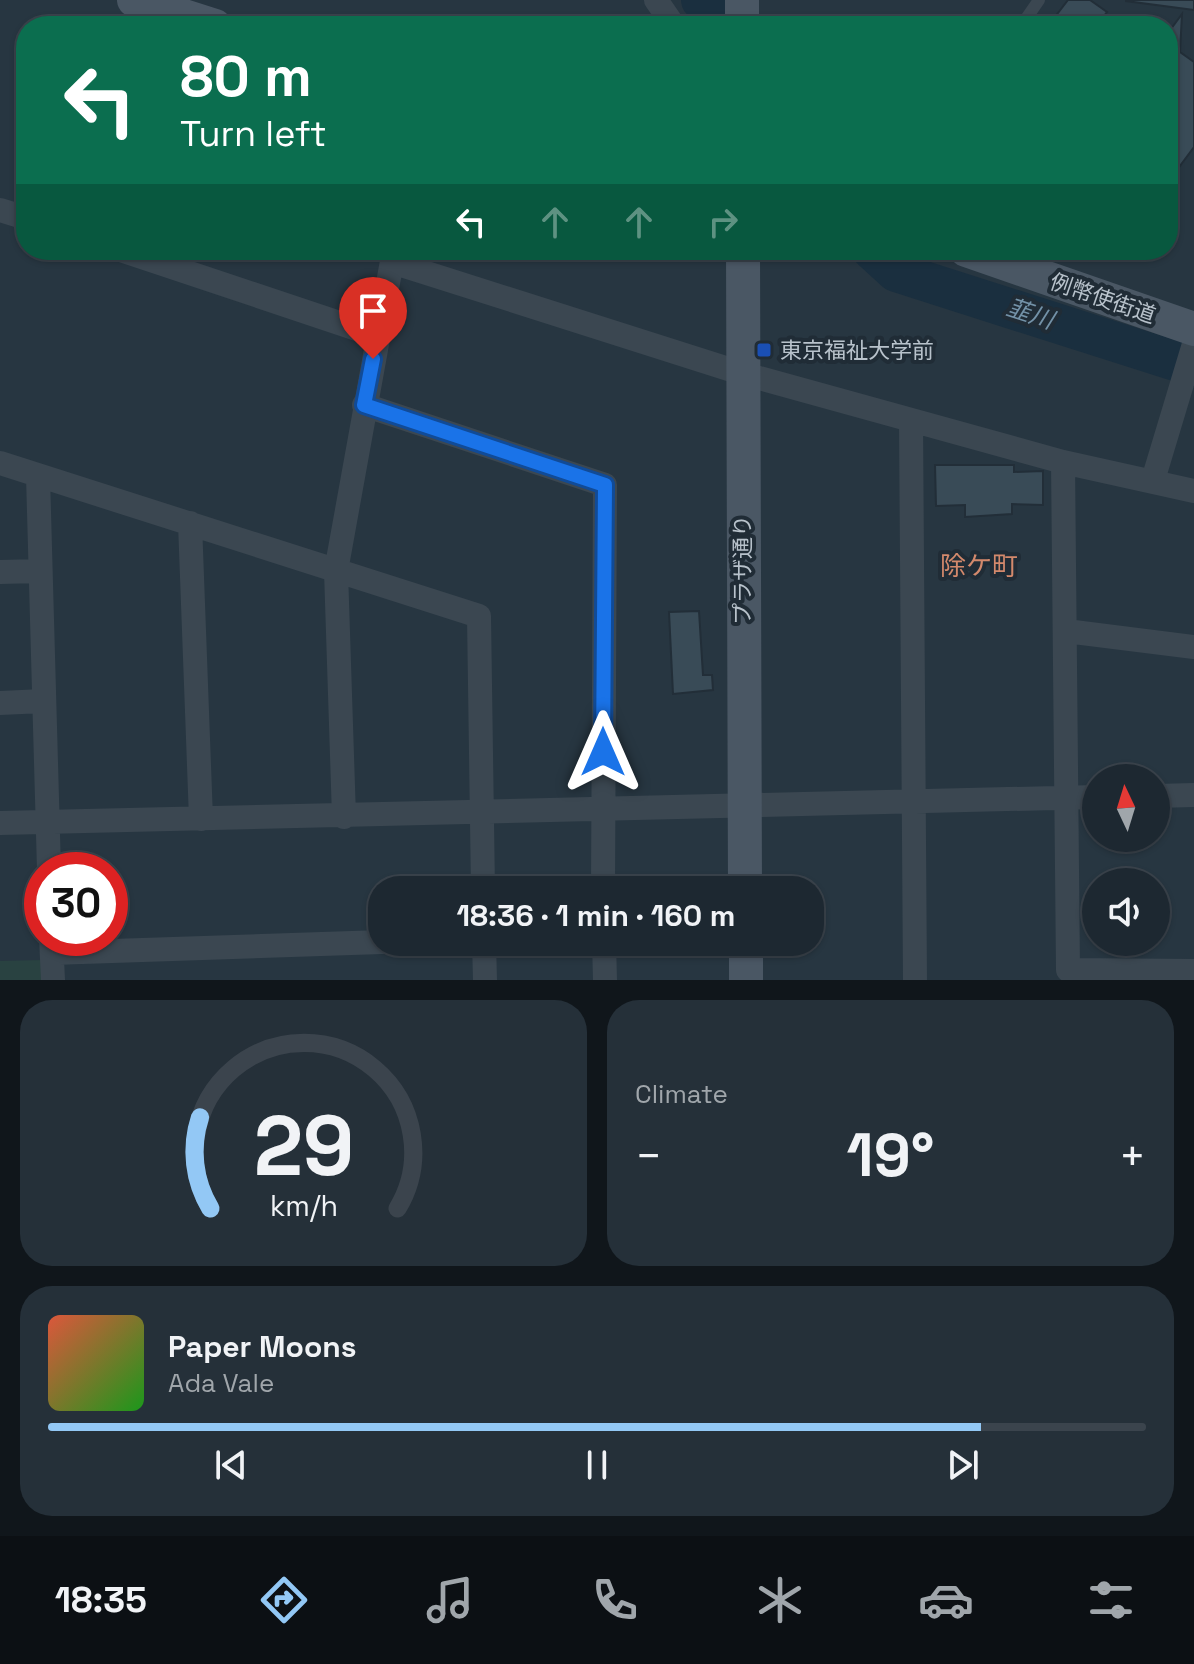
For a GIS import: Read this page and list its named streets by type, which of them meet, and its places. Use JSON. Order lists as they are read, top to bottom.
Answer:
{
  "streets": {
    "street": ["例幣使街道", "プラザ通り"]
  },
  "districts": ["除ケ町"],
  "water": ["韮川"],
  "places": {
    "transit": ["東京福祉大学前"]
  },
  "north": "top",
  "page": {
    "turn": ["80 m", "Turn left"],
    "limit": "30",
    "trip": "18:36 · 1 min · 160 m",
    "tile": "Climate",
    "heat": ["−", "19°", "+"],
    "song": ["Paper Moons", "Ada Vale"],
    "tabs": "18:35",
    "gauge": ["29", "km/h"]
  }
}
